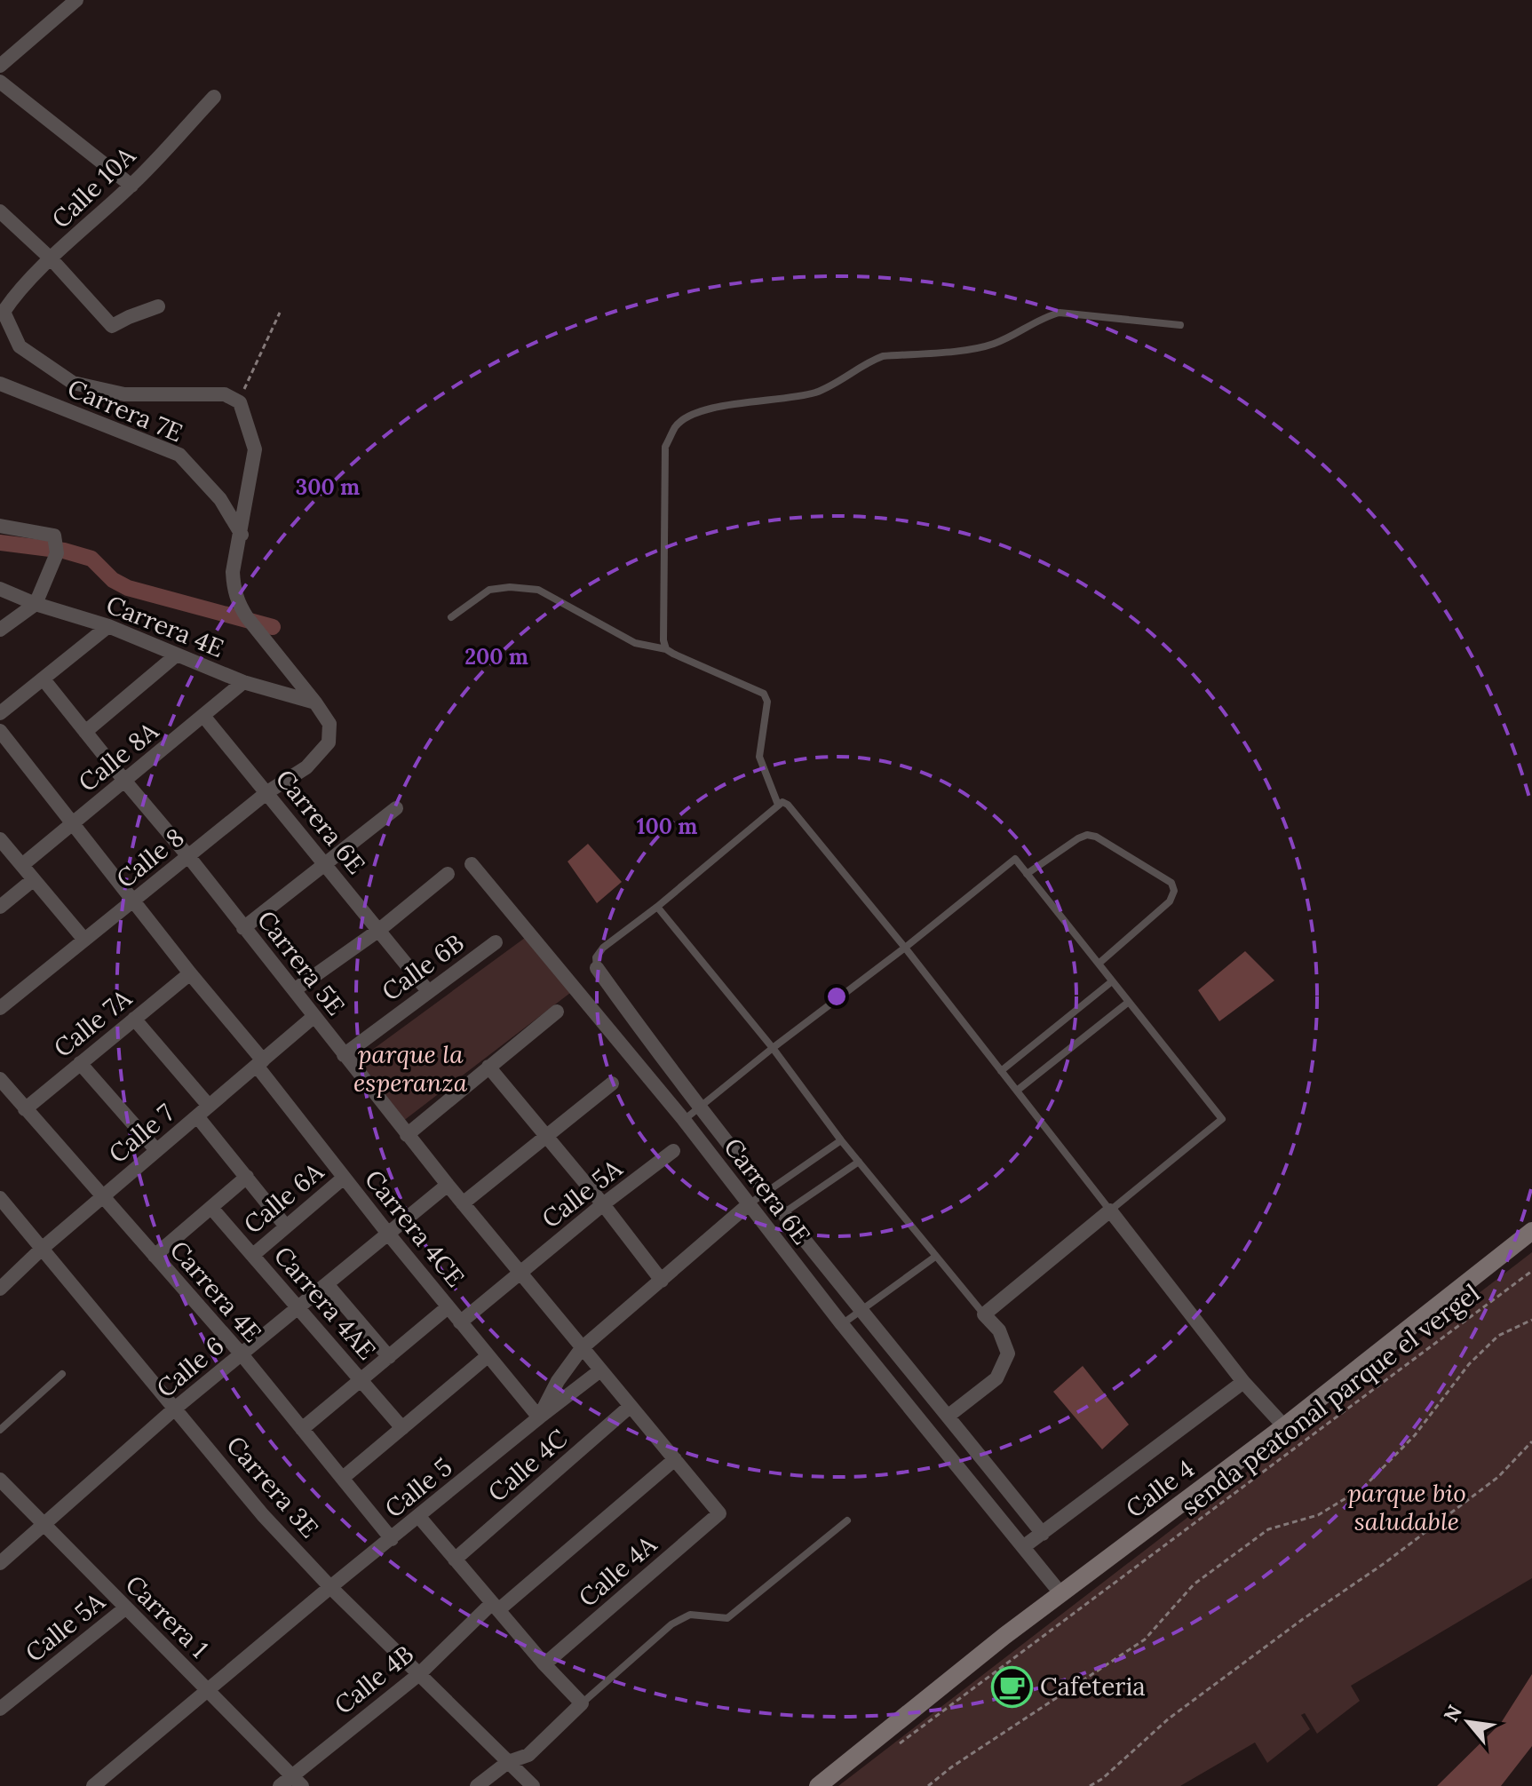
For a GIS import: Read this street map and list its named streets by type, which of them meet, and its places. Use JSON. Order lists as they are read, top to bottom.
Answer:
{
  "streets": {
    "street": [
      "Calle 10A",
      "Carrera 7E",
      "Carrera 4E",
      "Calle 8A",
      "Carrera 6E",
      "Calle 8",
      "Carrera 5E",
      "Calle 6B",
      "Calle 7A",
      "Calle 7",
      "Calle 5A",
      "Calle 6A",
      "Carrera 4CE",
      "Carrera 4AE",
      "Calle 6",
      "Calle 4C",
      "Carrera 3E",
      "Calle 5",
      "Calle 4",
      "Calle 4A",
      "Carrera 1",
      "Calle 4B"
    ],
    "path": ["senda peatonal parque el vergel"]
  },
  "crossings": [
    ["Carrera 4E", "Calle 8A"],
    ["Carrera 4E", "Calle 8"],
    ["Carrera 4E", "Calle 7A"],
    ["Carrera 4E", "Calle 7"],
    ["Carrera 4E", "Calle 6"],
    ["Carrera 4E", "Calle 5"],
    ["Calle 8A", "Carrera 6E"],
    ["Calle 8A", "Carrera 5E"],
    ["Calle 8A", "Carrera 4CE"],
    ["Carrera 6E", "Calle 8"],
    ["Carrera 6E", "Calle 6B"],
    ["Carrera 6E", "Calle 5"],
    ["Carrera 6E", "Calle 4"],
    ["Calle 8", "Carrera 5E"],
    ["Calle 8", "Carrera 4CE"],
    ["Carrera 5E", "Calle 6B"],
    ["Carrera 5E", "Calle 7"],
    ["Carrera 5E", "Calle 5A"],
    ["Carrera 5E", "Calle 6"],
    ["Carrera 5E", "Calle 4C"],
    ["Carrera 5E", "Calle 5"],
    ["Carrera 5E", "Calle 4A"],
    ["Carrera 5E", "Calle 4B"],
    ["Calle 7A", "Carrera 4CE"],
    ["Calle 7", "Carrera 4CE"],
    ["Calle 7", "Carrera 3E"],
    ["Calle 5A", "Carrera 4CE"],
    ["Calle 5A", "Carrera 1"],
    ["Calle 6A", "Carrera 4CE"],
    ["Calle 6A", "Carrera 4AE"],
    ["Carrera 4CE", "Calle 6"],
    ["Carrera 4CE", "Calle 5"],
    ["Carrera 4AE", "Calle 6"],
    ["Calle 6", "Carrera 3E"],
    ["Calle 6", "Carrera 1"],
    ["Carrera 3E", "Calle 5"],
    ["Carrera 3E", "Calle 4B"],
    ["Calle 5", "Carrera 1"],
    ["Carrera 1", "Calle 4B"]
  ],
  "parks": ["parque la esperanza", "parque bio saludable"],
  "places": {
    "cafe": ["Cafeteria"]
  },
  "north": "top left",
  "rings": ["300 m", "200 m", "100 m"]
}
